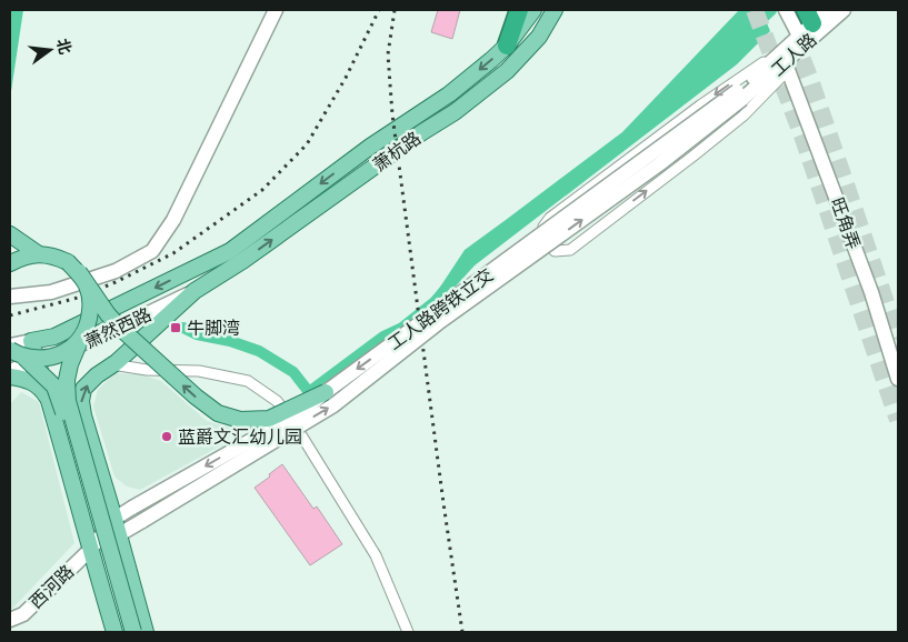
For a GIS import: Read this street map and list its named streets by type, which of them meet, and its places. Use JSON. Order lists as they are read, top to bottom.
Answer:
{
  "streets": {
    "main road": [
      "工人路",
      "萧杭路",
      "旺角弄",
      "工人路跨铁立交",
      "萧然西路",
      "西河路"
    ]
  },
  "crossings": [
    ["工人路", "工人路跨铁立交"],
    ["萧杭路", "萧然西路"]
  ],
  "places": {
    "transit": ["牛脚湾"],
    "other": ["蓝爵文汇幼儿园"]
  },
  "north": "right"
}
